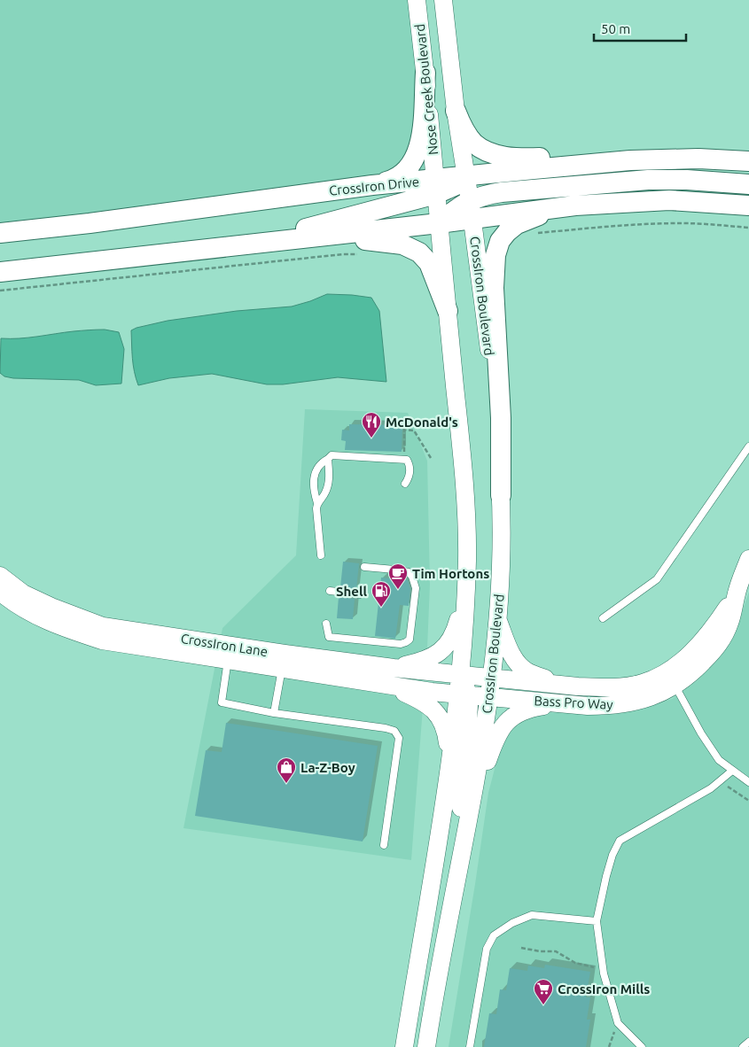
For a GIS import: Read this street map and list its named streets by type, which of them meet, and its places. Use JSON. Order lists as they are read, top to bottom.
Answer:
{
  "streets": {
    "main road": ["CrossIron Drive"],
    "street": [
      "Nose Creek Boulevard",
      "CrossIron Boulevard",
      "CrossIron Lane",
      "Bass Pro Way"
    ]
  },
  "crossings": [
    ["Nose Creek Boulevard", "CrossIron Drive"],
    ["Nose Creek Boulevard", "CrossIron Boulevard"],
    ["CrossIron Boulevard", "Bass Pro Way"],
    ["CrossIron Lane", "Bass Pro Way"]
  ],
  "places": {
    "restaurant": ["McDonald's"],
    "cafe": ["Tim Hortons"],
    "fuel station": ["Shell"],
    "shop": ["La-Z-Boy"],
    "supermarket": ["CrossIron Mills"]
  },
  "scale_bar": "50 m"
}
